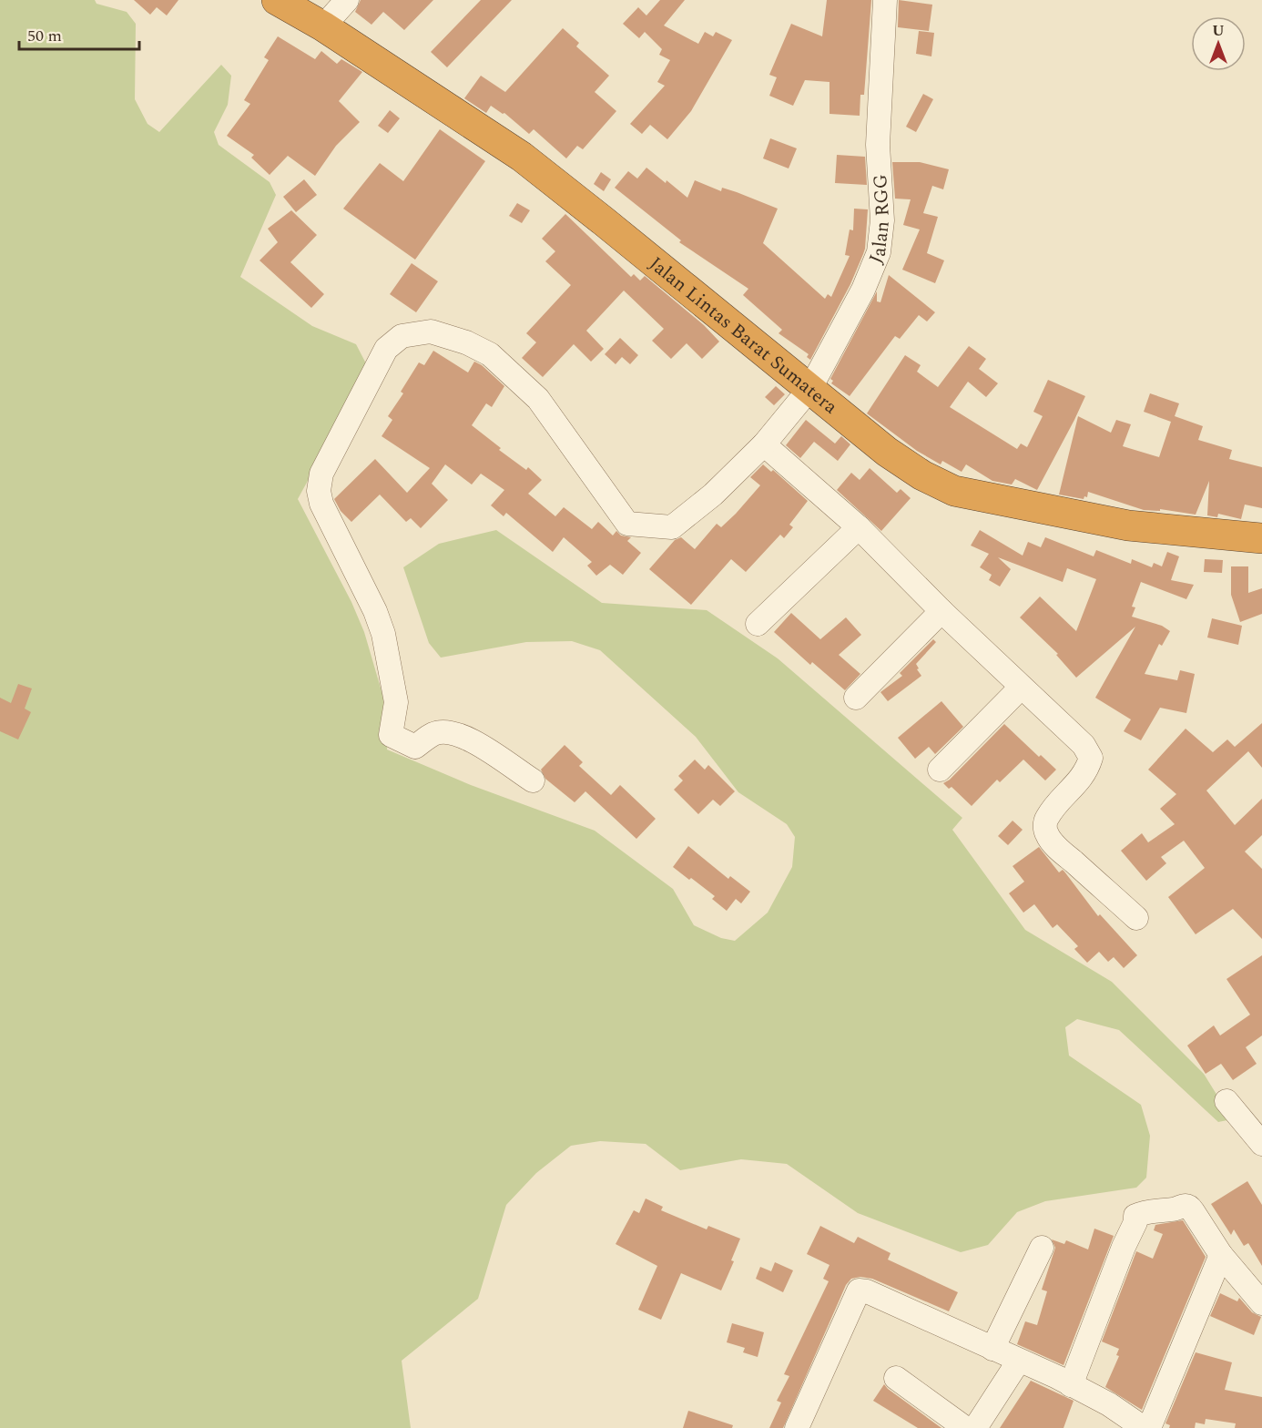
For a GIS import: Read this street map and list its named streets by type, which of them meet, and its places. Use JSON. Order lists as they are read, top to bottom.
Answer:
{
  "streets": {
    "highway": ["Jalan Lintas Barat Sumatera"],
    "street": ["Jalan RGG"]
  },
  "crossings": [
    ["Jalan RGG", "Jalan Lintas Barat Sumatera"]
  ],
  "scale_bar": "50 m",
  "north": "top"
}
